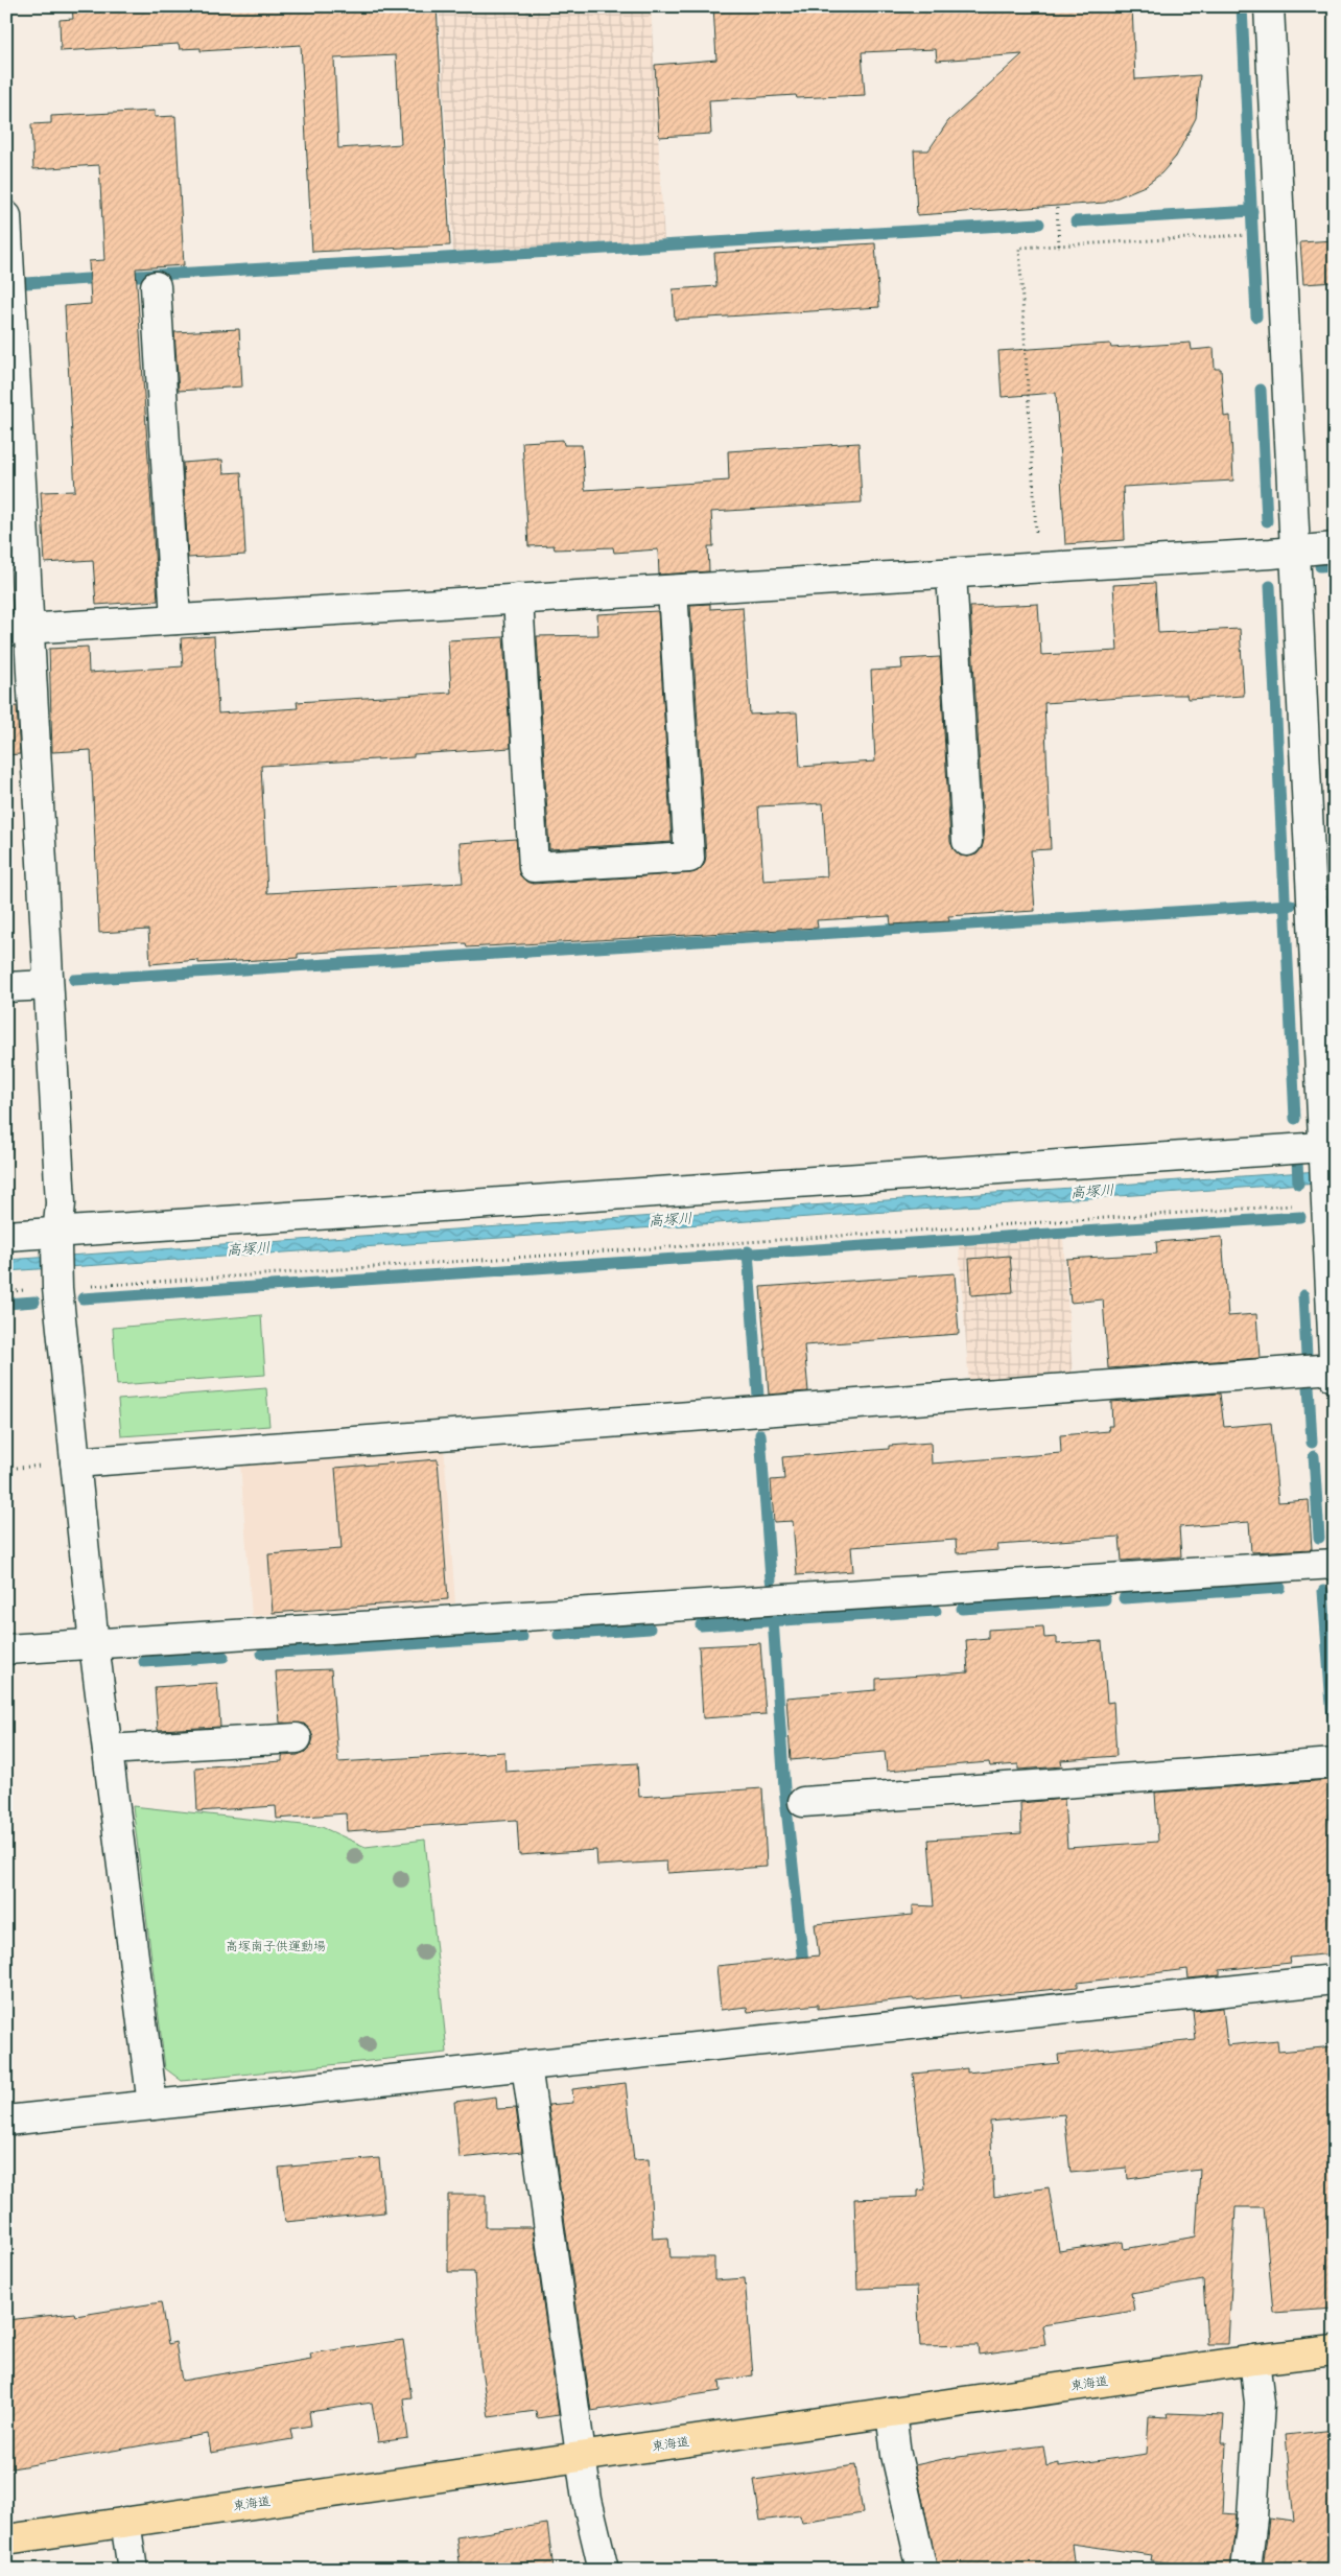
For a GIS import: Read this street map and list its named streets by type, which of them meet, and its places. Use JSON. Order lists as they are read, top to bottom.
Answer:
{
  "streets": {
    "highway": ["東海道"]
  },
  "water": ["高塚川"],
  "parks": ["高塚南子供運動場"]
}
